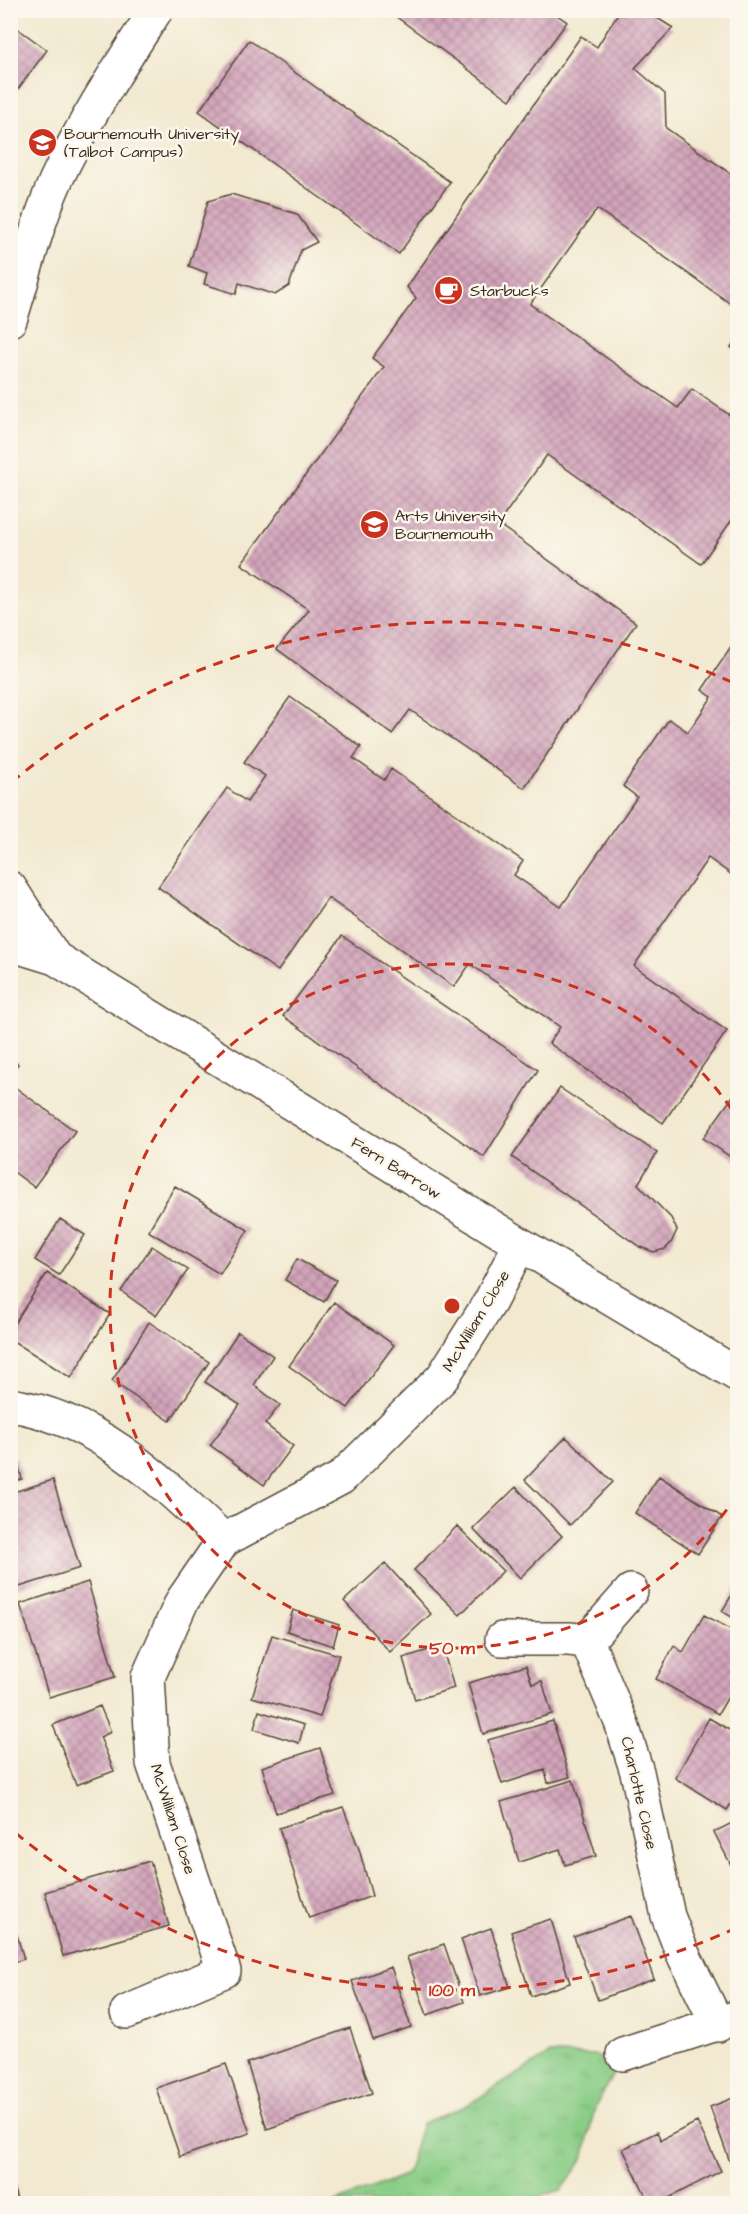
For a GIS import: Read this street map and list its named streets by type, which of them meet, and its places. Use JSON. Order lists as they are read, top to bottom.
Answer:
{
  "streets": {
    "street": ["Fern Barrow", "McWilliam Close", "Charlotte Close"]
  },
  "crossings": [
    ["Fern Barrow", "McWilliam Close"]
  ],
  "places": {
    "school or university": ["Bournemouth University (Talbot Campus)", "Arts University Bournemouth"],
    "cafe": ["Starbucks"]
  },
  "rings": ["50 m", "100 m"]
}
